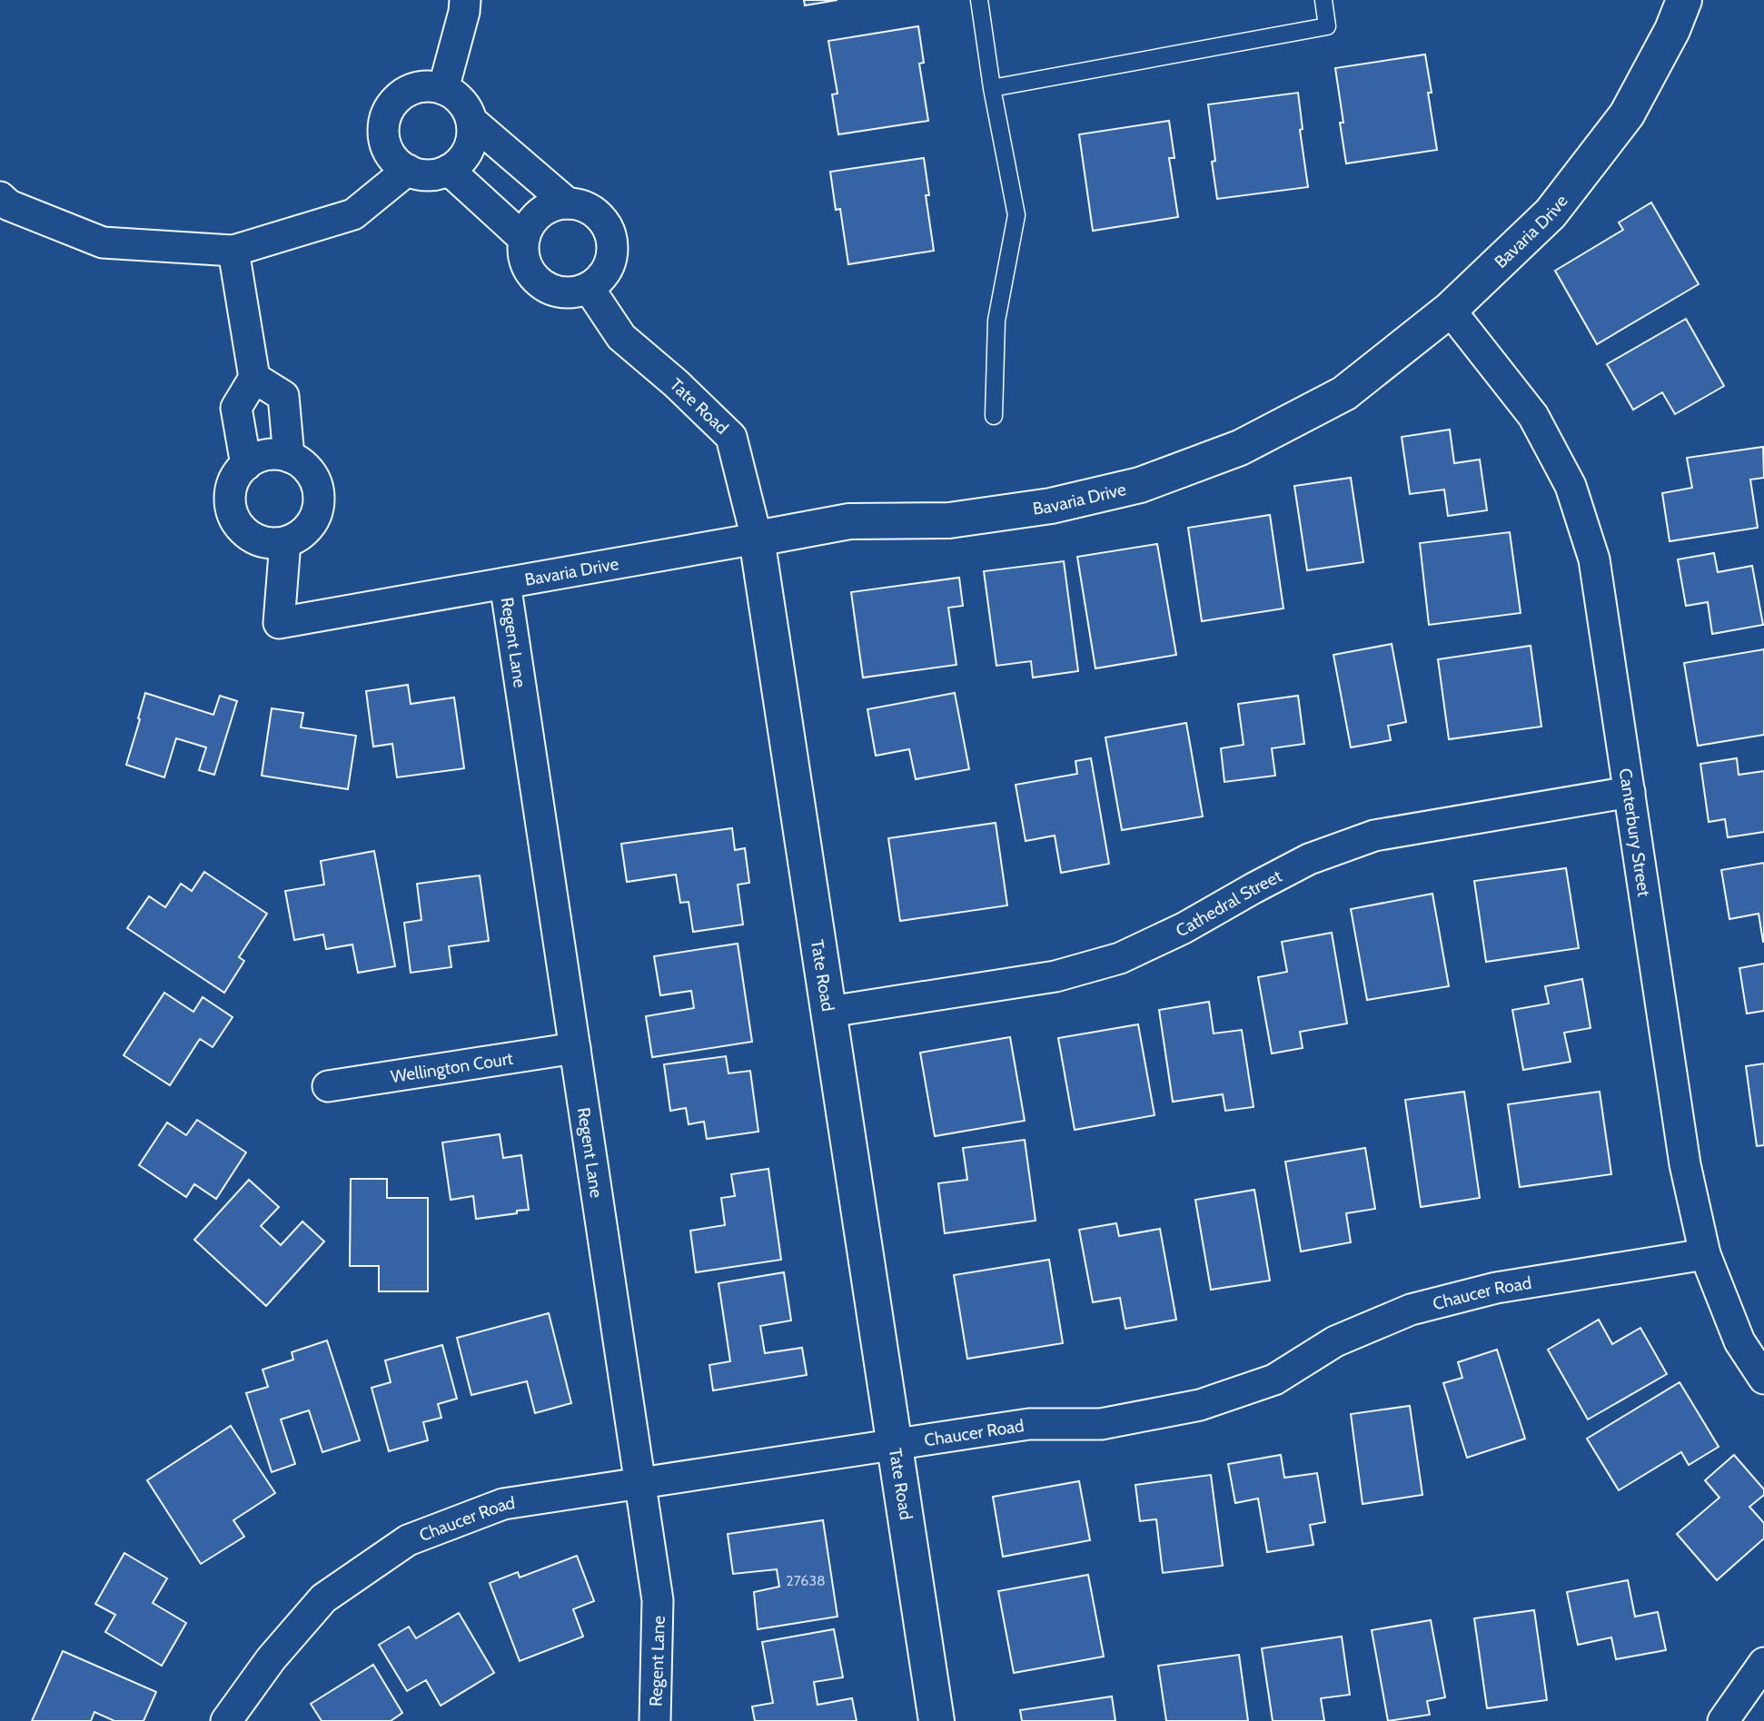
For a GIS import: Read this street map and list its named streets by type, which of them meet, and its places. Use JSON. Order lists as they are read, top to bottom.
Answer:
{
  "streets": {
    "street": [
      "Bavaria Drive",
      "Tate Road",
      "Regent Lane",
      "Canterbury Street",
      "Cathedral Street",
      "Wellington Court",
      "Chaucer Road"
    ]
  },
  "crossings": [
    ["Bavaria Drive", "Tate Road"],
    ["Bavaria Drive", "Regent Lane"],
    ["Bavaria Drive", "Canterbury Street"],
    ["Tate Road", "Cathedral Street"],
    ["Tate Road", "Chaucer Road"],
    ["Regent Lane", "Wellington Court"],
    ["Regent Lane", "Chaucer Road"],
    ["Canterbury Street", "Cathedral Street"],
    ["Canterbury Street", "Chaucer Road"]
  ],
  "house_numbers": ["27638"]
}
